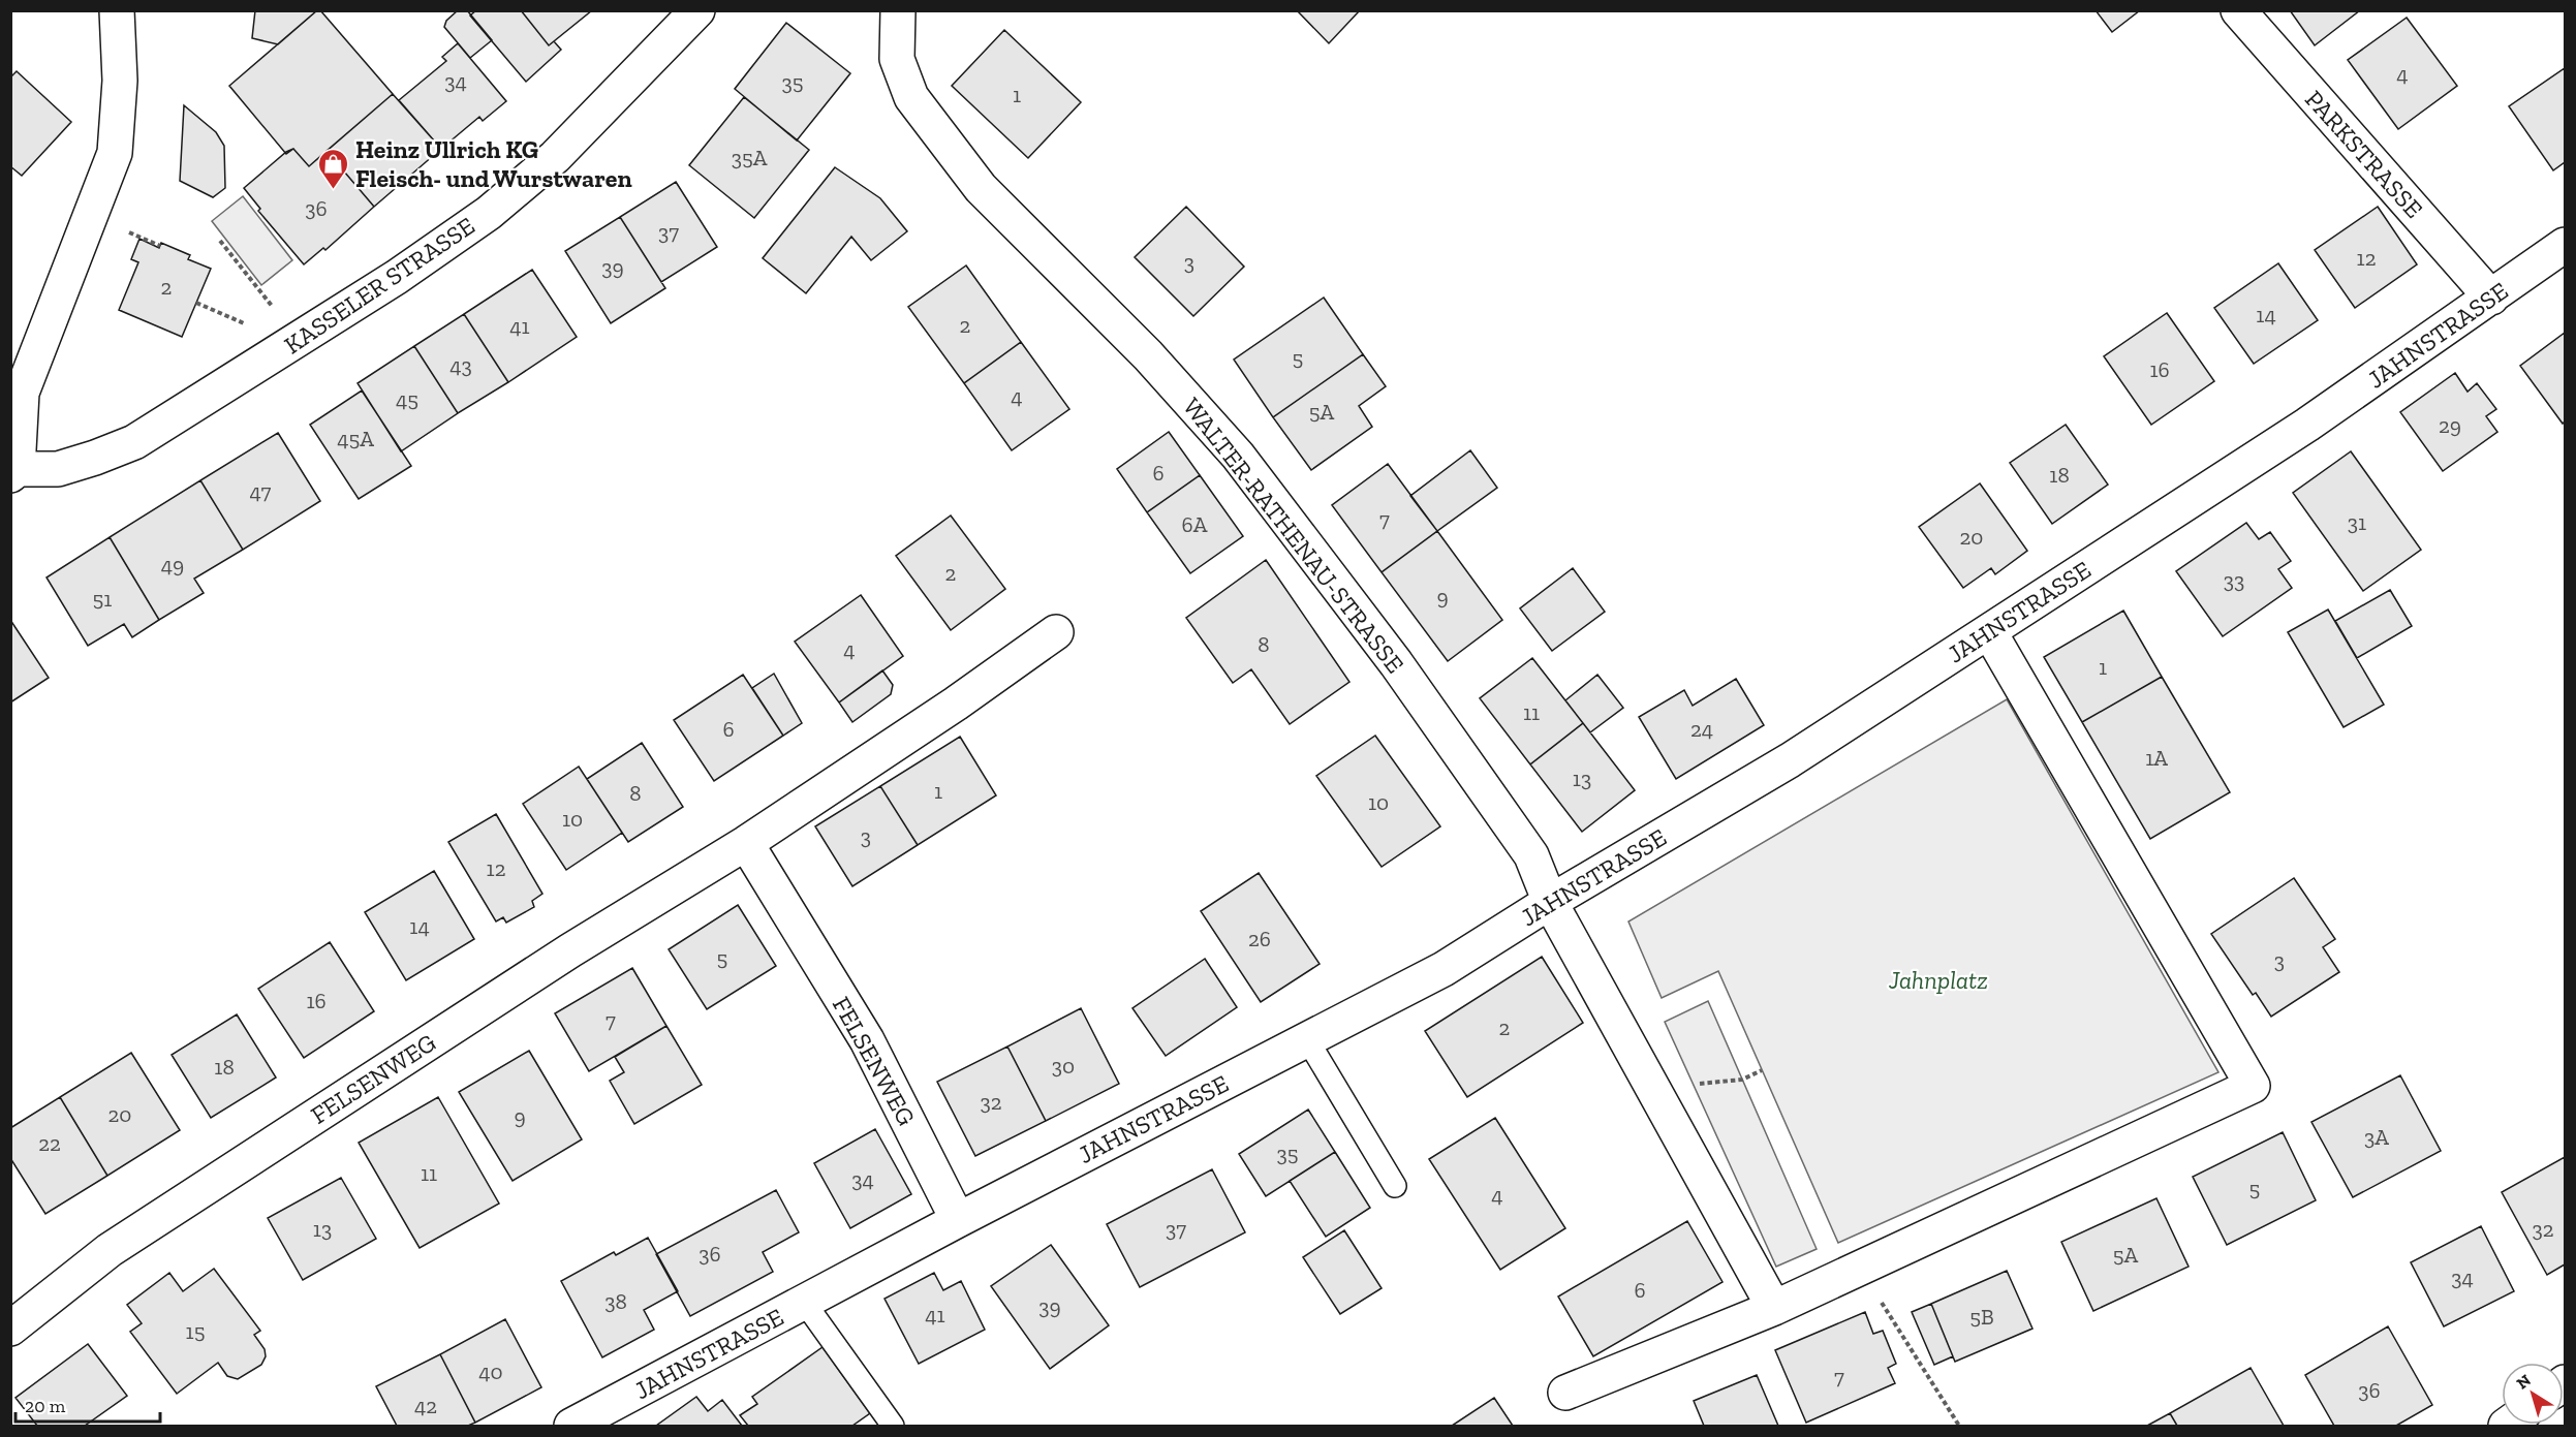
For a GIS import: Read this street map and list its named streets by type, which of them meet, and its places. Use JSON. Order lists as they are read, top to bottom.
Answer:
{
  "streets": {
    "street": [
      "PARKSTRASSE",
      "KASSELER STRASSE",
      "JAHNSTRASSE",
      "WALTER-RATHENAU-STRASSE",
      "FELSENWEG"
    ]
  },
  "crossings": [
    ["PARKSTRASSE", "JAHNSTRASSE"],
    ["JAHNSTRASSE", "WALTER-RATHENAU-STRASSE"],
    ["JAHNSTRASSE", "FELSENWEG"]
  ],
  "parks": ["Jahnplatz"],
  "places": {
    "shop": ["Heinz Ullrich KG Fleisch- und Wurstwaren"]
  },
  "house_numbers": [
    "4",
    "34",
    "35",
    "1",
    "35A",
    "36",
    "37",
    "12",
    "3",
    "39",
    "2",
    "14",
    "2",
    "41",
    "5",
    "43",
    "16",
    "4",
    "45",
    "5A",
    "29",
    "45A",
    "6",
    "18",
    "47",
    "7",
    "31",
    "6A",
    "20",
    "49",
    "2",
    "33",
    "9",
    "51",
    "8",
    "4",
    "1",
    "11",
    "6",
    "24",
    "1A",
    "13",
    "1",
    "8",
    "10",
    "10",
    "3",
    "12",
    "14",
    "26",
    "5",
    "3",
    "16",
    "7",
    "2",
    "30",
    "18",
    "32",
    "20",
    "9",
    "3A",
    "22",
    "35",
    "11",
    "34",
    "5",
    "4",
    "13",
    "37",
    "32",
    "36",
    "5A",
    "34",
    "6",
    "38",
    "39",
    "41",
    "5B",
    "15",
    "40",
    "7",
    "36",
    "42"
  ],
  "scale_bar": "20 m",
  "north": "top left"
}
